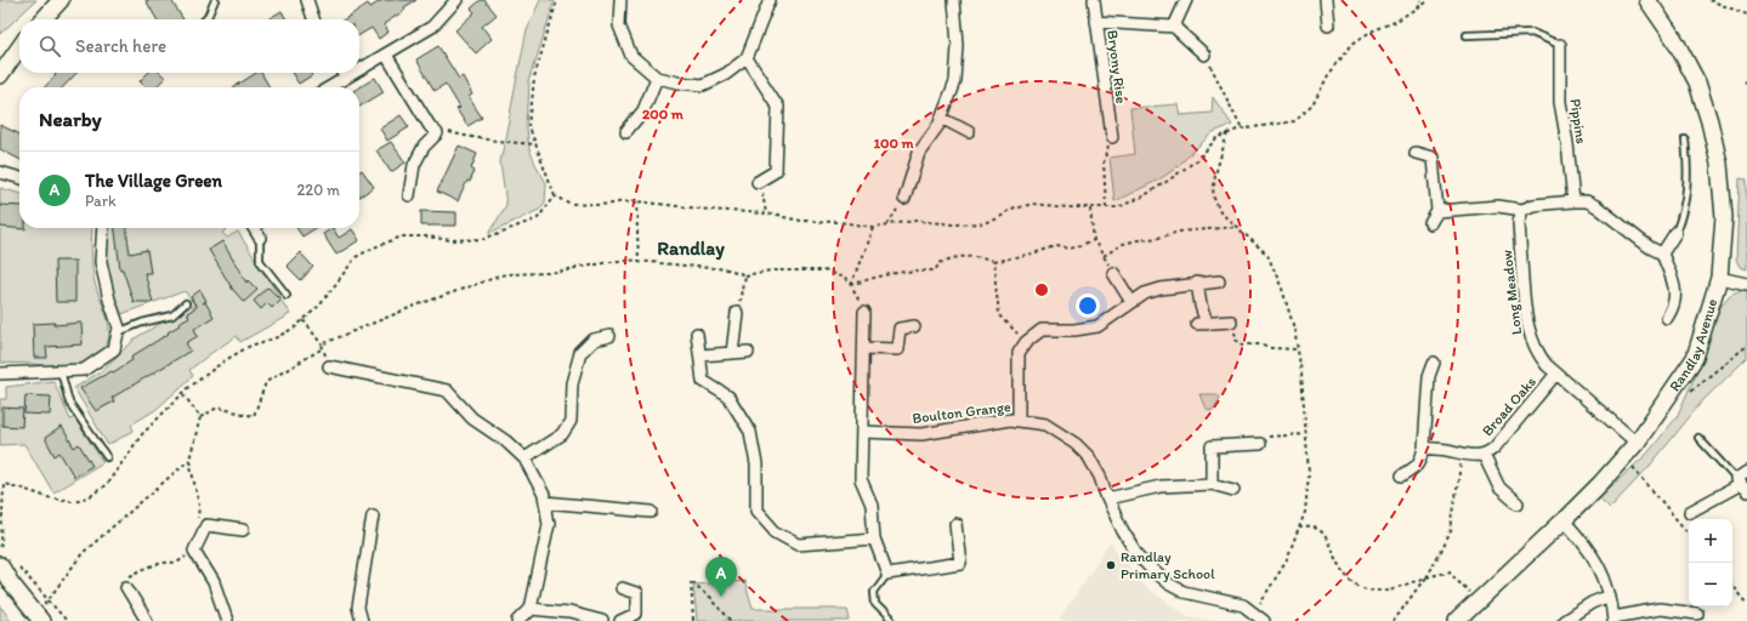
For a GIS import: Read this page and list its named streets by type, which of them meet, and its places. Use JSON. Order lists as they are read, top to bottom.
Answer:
{
  "streets": {
    "street": [
      "Bryony Rise",
      "Pippins",
      "Long Meadow",
      "Randlay Avenue",
      "Broad Oaks",
      "Boulton Grange"
    ]
  },
  "crossings": [
    ["Long Meadow", "Randlay Avenue"],
    ["Long Meadow", "Broad Oaks"]
  ],
  "districts": ["Randlay"],
  "places": ["Randlay Primary School"],
  "page": {
    "search": "Search here",
    "heading": "Nearby",
    "list": [
      {
        "mark": "A",
        "name": "The Village Green",
        "note": "Park",
        "value": "220 m"
      }
    ],
    "map_buttons": ["+", "−"],
    "pins": "A"
  },
  "rings": ["200 m", "100 m"]
}
